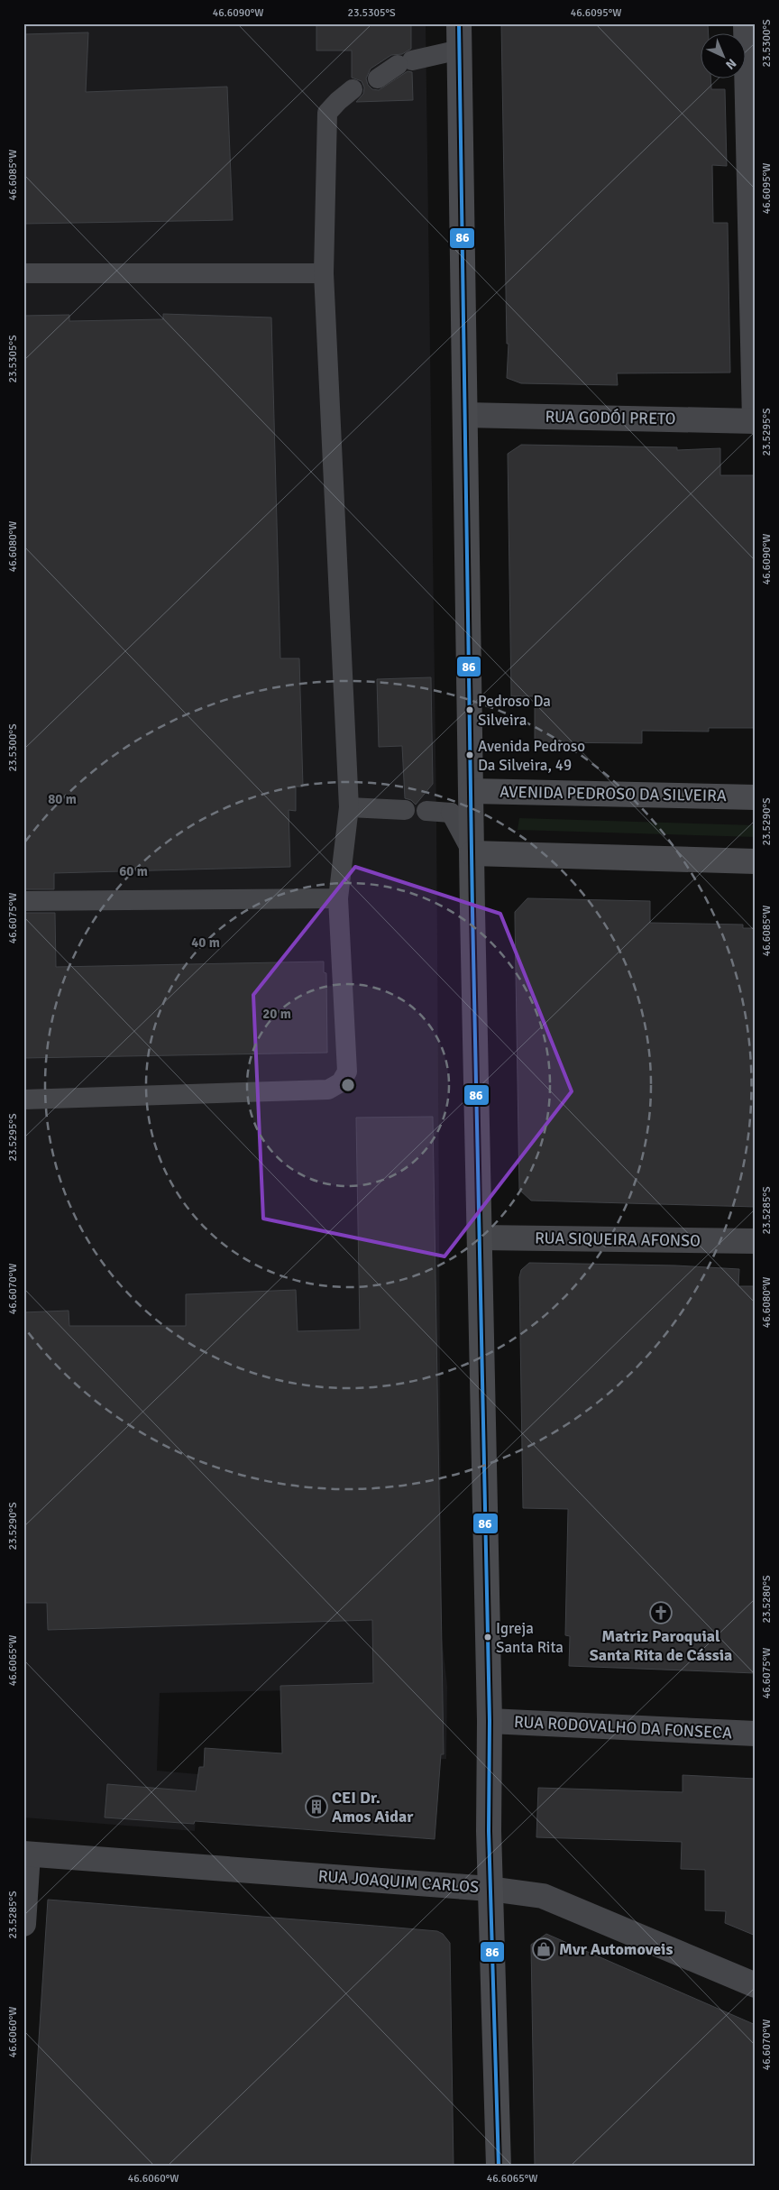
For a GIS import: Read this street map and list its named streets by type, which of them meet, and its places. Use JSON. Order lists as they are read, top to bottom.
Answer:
{
  "streets": {
    "main road": ["AVENIDA PEDROSO DA SILVEIRA"],
    "street": [
      "RUA GODÓI PRETO",
      "RUA SIQUEIRA AFONSO",
      "RUA RODOVALHO DA FONSECA",
      "RUA JOAQUIM CARLOS"
    ]
  },
  "places": {
    "other": ["Pedroso Da Silveira", "Avenida Pedroso Da Silveira, 49", "Igreja Santa Rita"],
    "church": ["Matriz Paroquial Santa Rita de Cássia"],
    "building": ["CEI Dr. Amos Aidar"],
    "shop": ["Mvr Automoveis"]
  },
  "lines": ["transit line 86"],
  "north": "bottom right",
  "coordinates": [
    "46.6090°W",
    "23.5305°S",
    "46.6095°W",
    "23.5300°S",
    "46.6085°W",
    "23.5295°S",
    "46.6080°W",
    "23.5290°S",
    "46.6075°W",
    "23.5285°S",
    "46.6070°W",
    "23.5280°S",
    "46.6065°W",
    "46.6060°W"
  ],
  "rings": [
    "80 m",
    "60 m",
    "40 m",
    "20 m"
  ]
}
